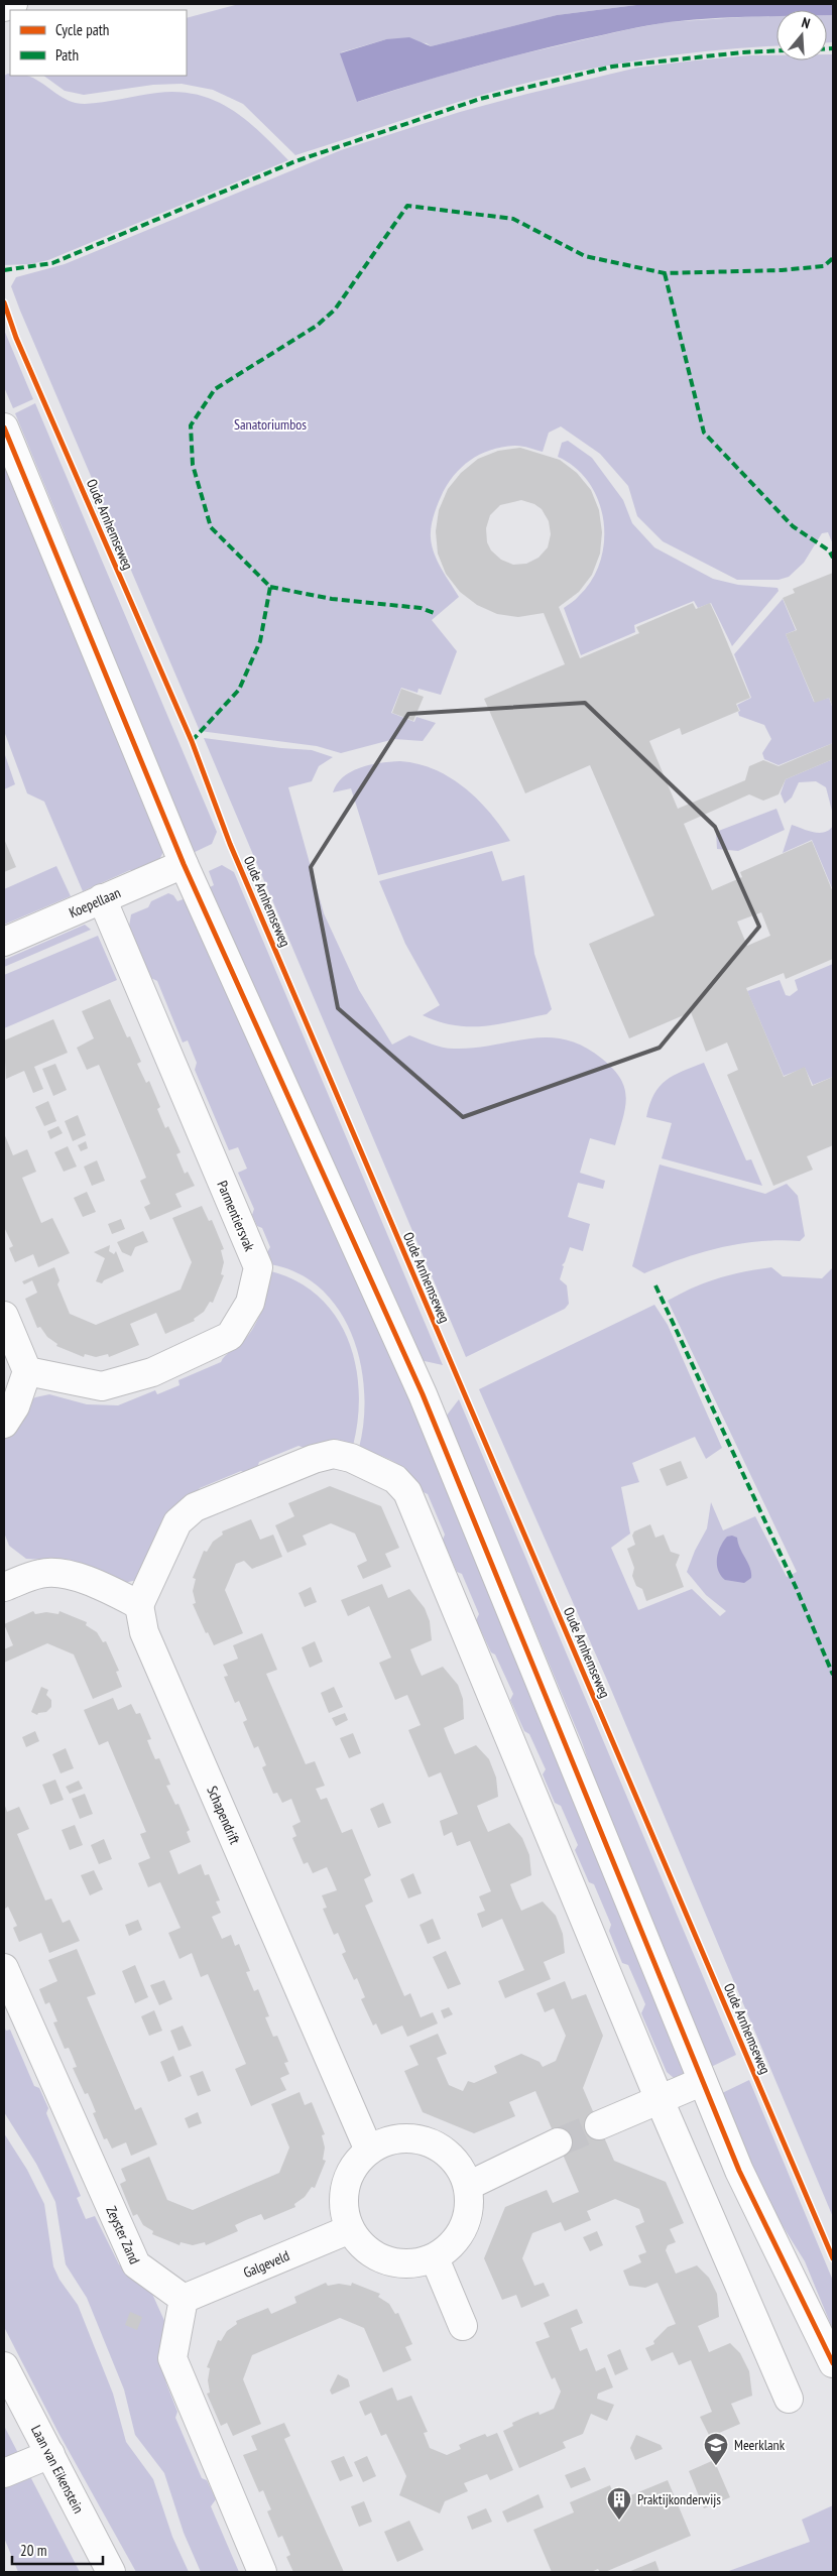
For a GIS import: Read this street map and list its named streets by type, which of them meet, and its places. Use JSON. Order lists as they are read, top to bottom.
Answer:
{
  "streets": {
    "street": [
      "Koepellaan",
      "Parmentiersvak",
      "Schapendrift",
      "Zeyster Zand",
      "Galgeveld",
      "Laan van Eikenstein"
    ],
    "cycle path": ["Oude Arnhemseweg"]
  },
  "crossings": [
    ["Koepellaan", "Parmentiersvak"],
    ["Schapendrift", "Galgeveld"],
    ["Zeyster Zand", "Galgeveld"]
  ],
  "parks": ["Sanatoriumbos"],
  "places": {
    "school or university": ["Meerklank"],
    "building": ["Praktijkonderwijs"]
  },
  "legend": ["Cycle path", "Path"],
  "scale_bar": "20 m",
  "north": "top"
}
